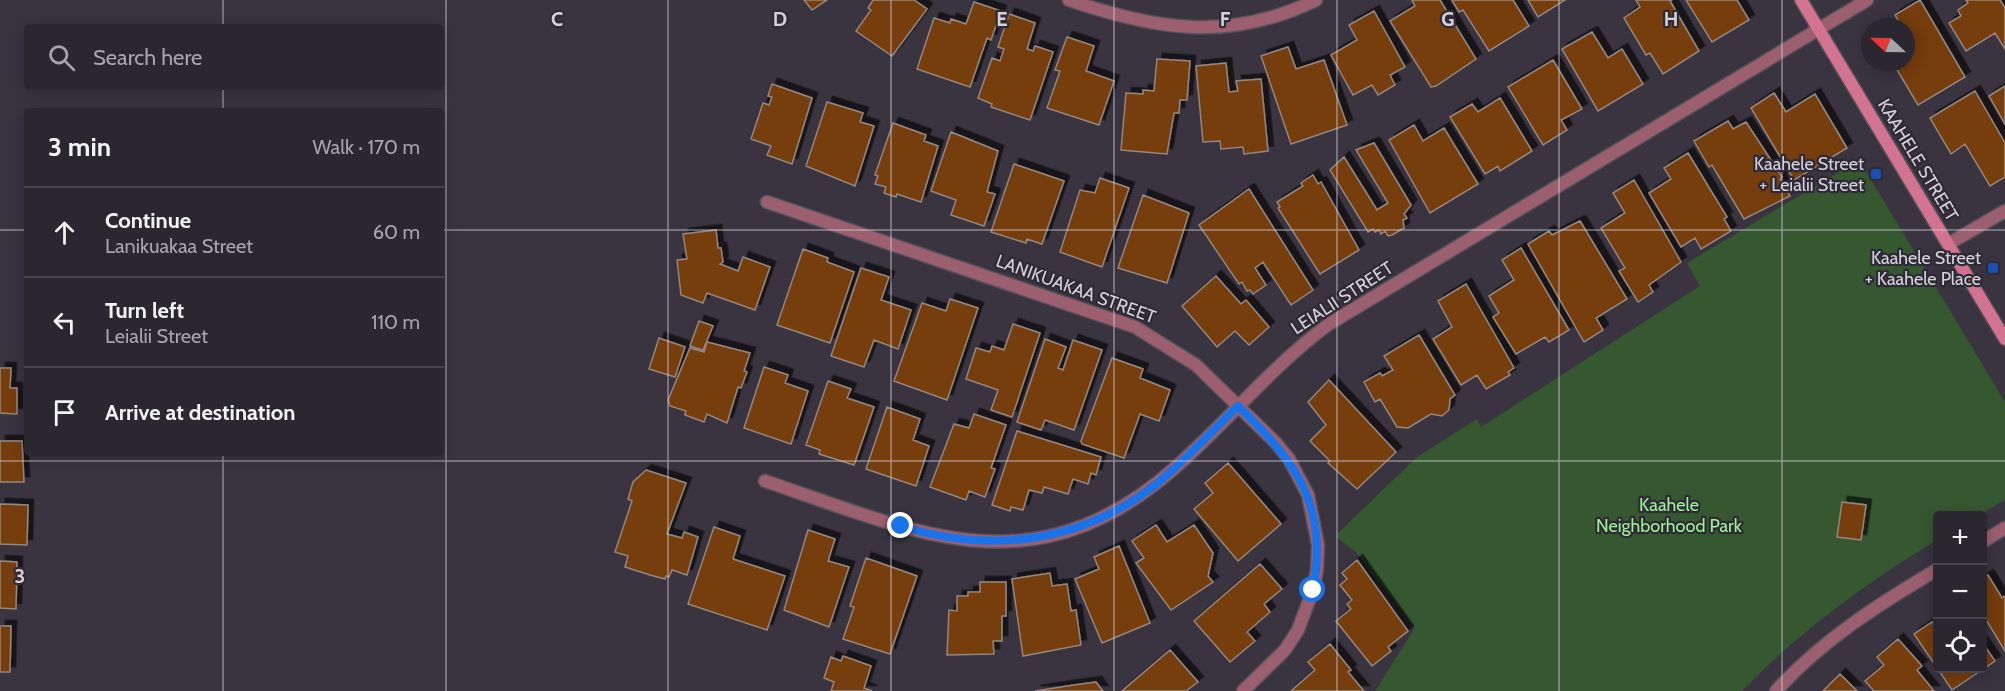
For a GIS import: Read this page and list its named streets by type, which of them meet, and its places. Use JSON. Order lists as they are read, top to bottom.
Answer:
{
  "streets": {
    "street": ["KAAHELE STREET", "LANIKUAKAA STREET", "LEIALII STREET"]
  },
  "crossings": [
    ["KAAHELE STREET", "LEIALII STREET"],
    ["LANIKUAKAA STREET", "LEIALII STREET"]
  ],
  "parks": ["Kaahele Neighborhood Park"],
  "places": {
    "transit": ["Kaahele Street + Leialii Street", "Kaahele Street + Kaahele Place"]
  },
  "north": "left",
  "page": {
    "search": "Search here",
    "heading": ["3 min", "Walk · 170 m"],
    "list": [
      ["Continue", "Lanikuakaa Street", "60 m"],
      ["Turn left", "Leialii Street", "110 m"],
      "Arrive at destination"
    ],
    "map_buttons": ["+", "−"]
  },
  "grid": {
    "columns": [
      "C",
      "D",
      "E",
      "F",
      "G",
      "H"
    ],
    "rows": ["3"]
  }
}
